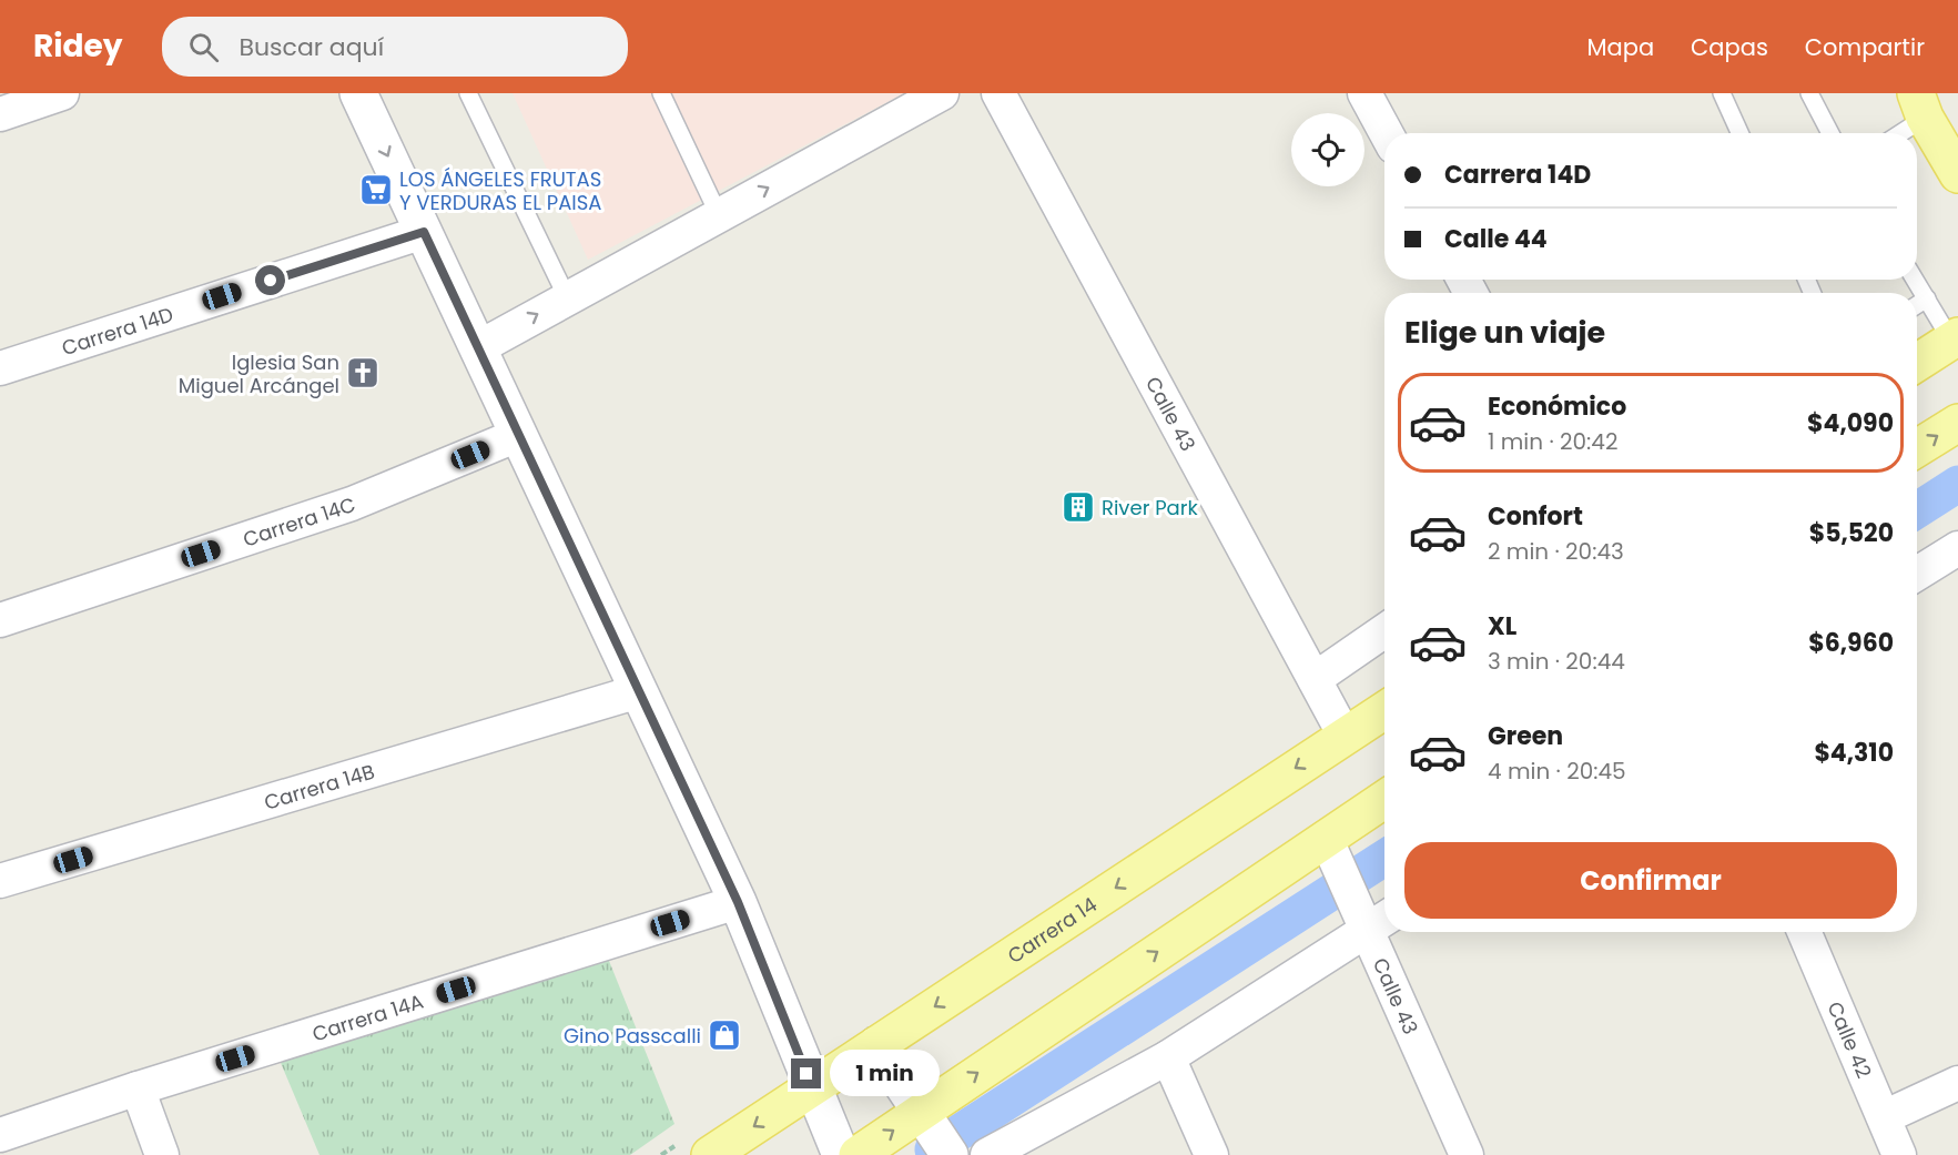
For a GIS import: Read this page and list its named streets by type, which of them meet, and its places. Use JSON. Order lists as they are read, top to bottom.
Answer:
{
  "streets": {
    "main road": ["Carrera 14"],
    "street": [
      "Carrera 14D",
      "Calle 43",
      "Carrera 14C",
      "Carrera 14B",
      "Carrera 14A",
      "Calle 42"
    ]
  },
  "crossings": [
    ["Calle 43", "Carrera 14"]
  ],
  "places": {
    "supermarket": ["LOS ÁNGELES FRUTAS Y VERDURAS EL PAISA"],
    "church": ["Iglesia San Miguel Arcángel"],
    "building": ["River Park"],
    "shop": ["Gino Passcalli"]
  },
  "page": {
    "header": "Ridey",
    "search": "Buscar aquí",
    "nav": ["Mapa", "Capas", "Compartir"],
    "banner": ["Carrera 14D", "Calle 44"],
    "heading": "Elige un viaje",
    "list": [
      {
        "name": "Económico",
        "note": "1 min · 20:42",
        "value": "$4,090"
      },
      {
        "name": "Confort",
        "note": "2 min · 20:43",
        "value": "$5,520"
      },
      {
        "name": "XL",
        "note": "3 min · 20:44",
        "value": "$6,960"
      },
      {
        "name": "Green",
        "note": "4 min · 20:45",
        "value": "$4,310"
      }
    ],
    "buttons": "Confirmar",
    "bubble": "1 min"
  }
}
